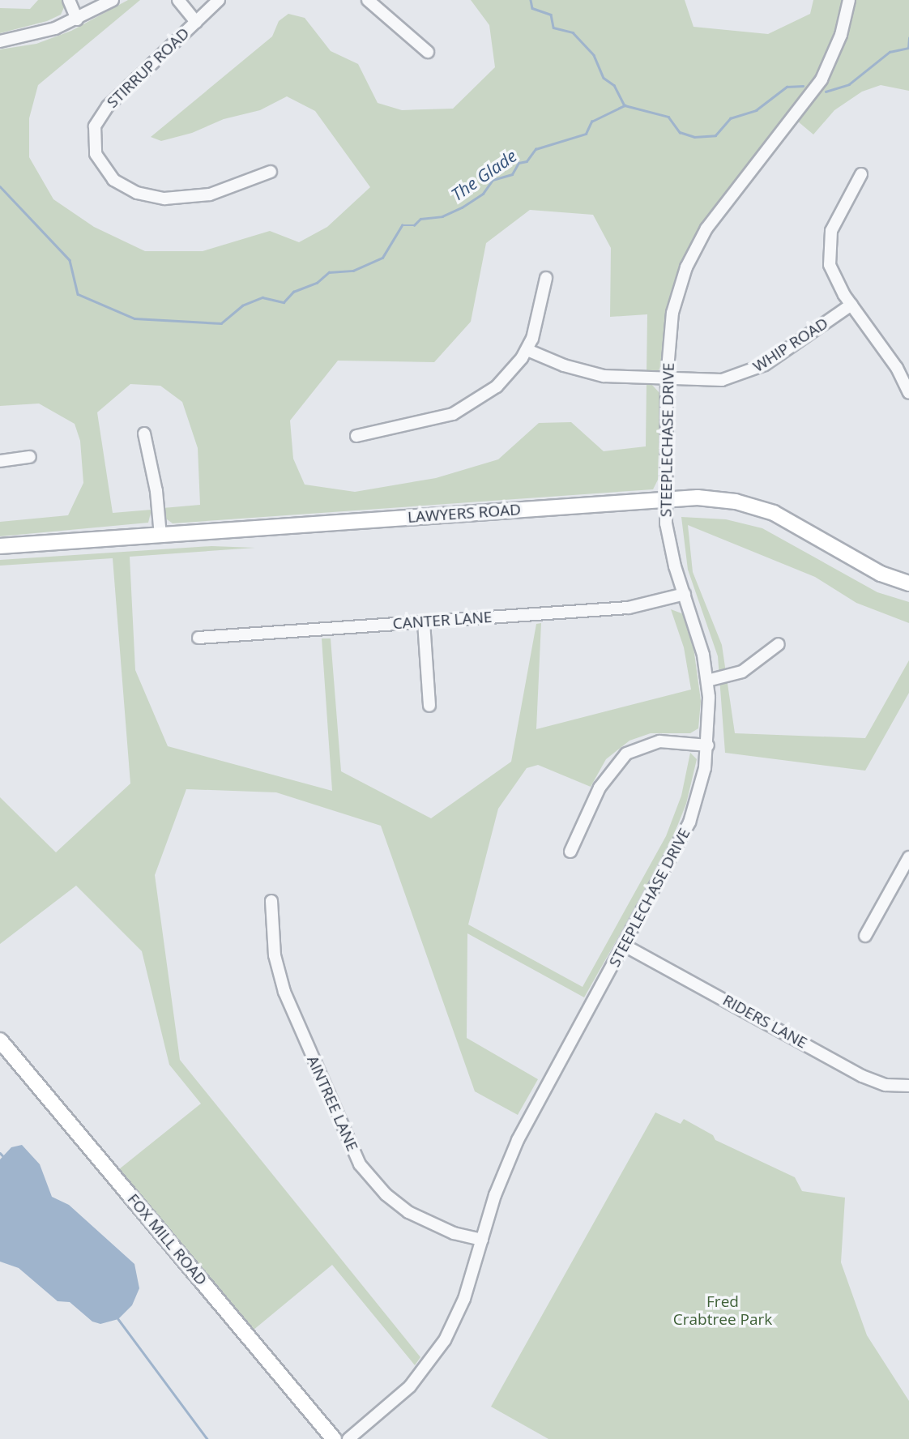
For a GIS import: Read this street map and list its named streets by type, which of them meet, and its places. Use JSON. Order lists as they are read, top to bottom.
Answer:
{
  "streets": {
    "main road": ["LAWYERS ROAD", "FOX MILL ROAD"],
    "street": [
      "STIRRUP ROAD",
      "WHIP ROAD",
      "STEEPLECHASE DRIVE",
      "CANTER LANE",
      "RIDERS LANE",
      "AINTREE LANE"
    ]
  },
  "crossings": [
    ["WHIP ROAD", "STEEPLECHASE DRIVE"],
    ["STEEPLECHASE DRIVE", "LAWYERS ROAD"],
    ["STEEPLECHASE DRIVE", "CANTER LANE"],
    ["STEEPLECHASE DRIVE", "RIDERS LANE"],
    ["STEEPLECHASE DRIVE", "AINTREE LANE"]
  ],
  "water": ["The Glade"],
  "parks": ["Fred Crabtree Park"]
}
